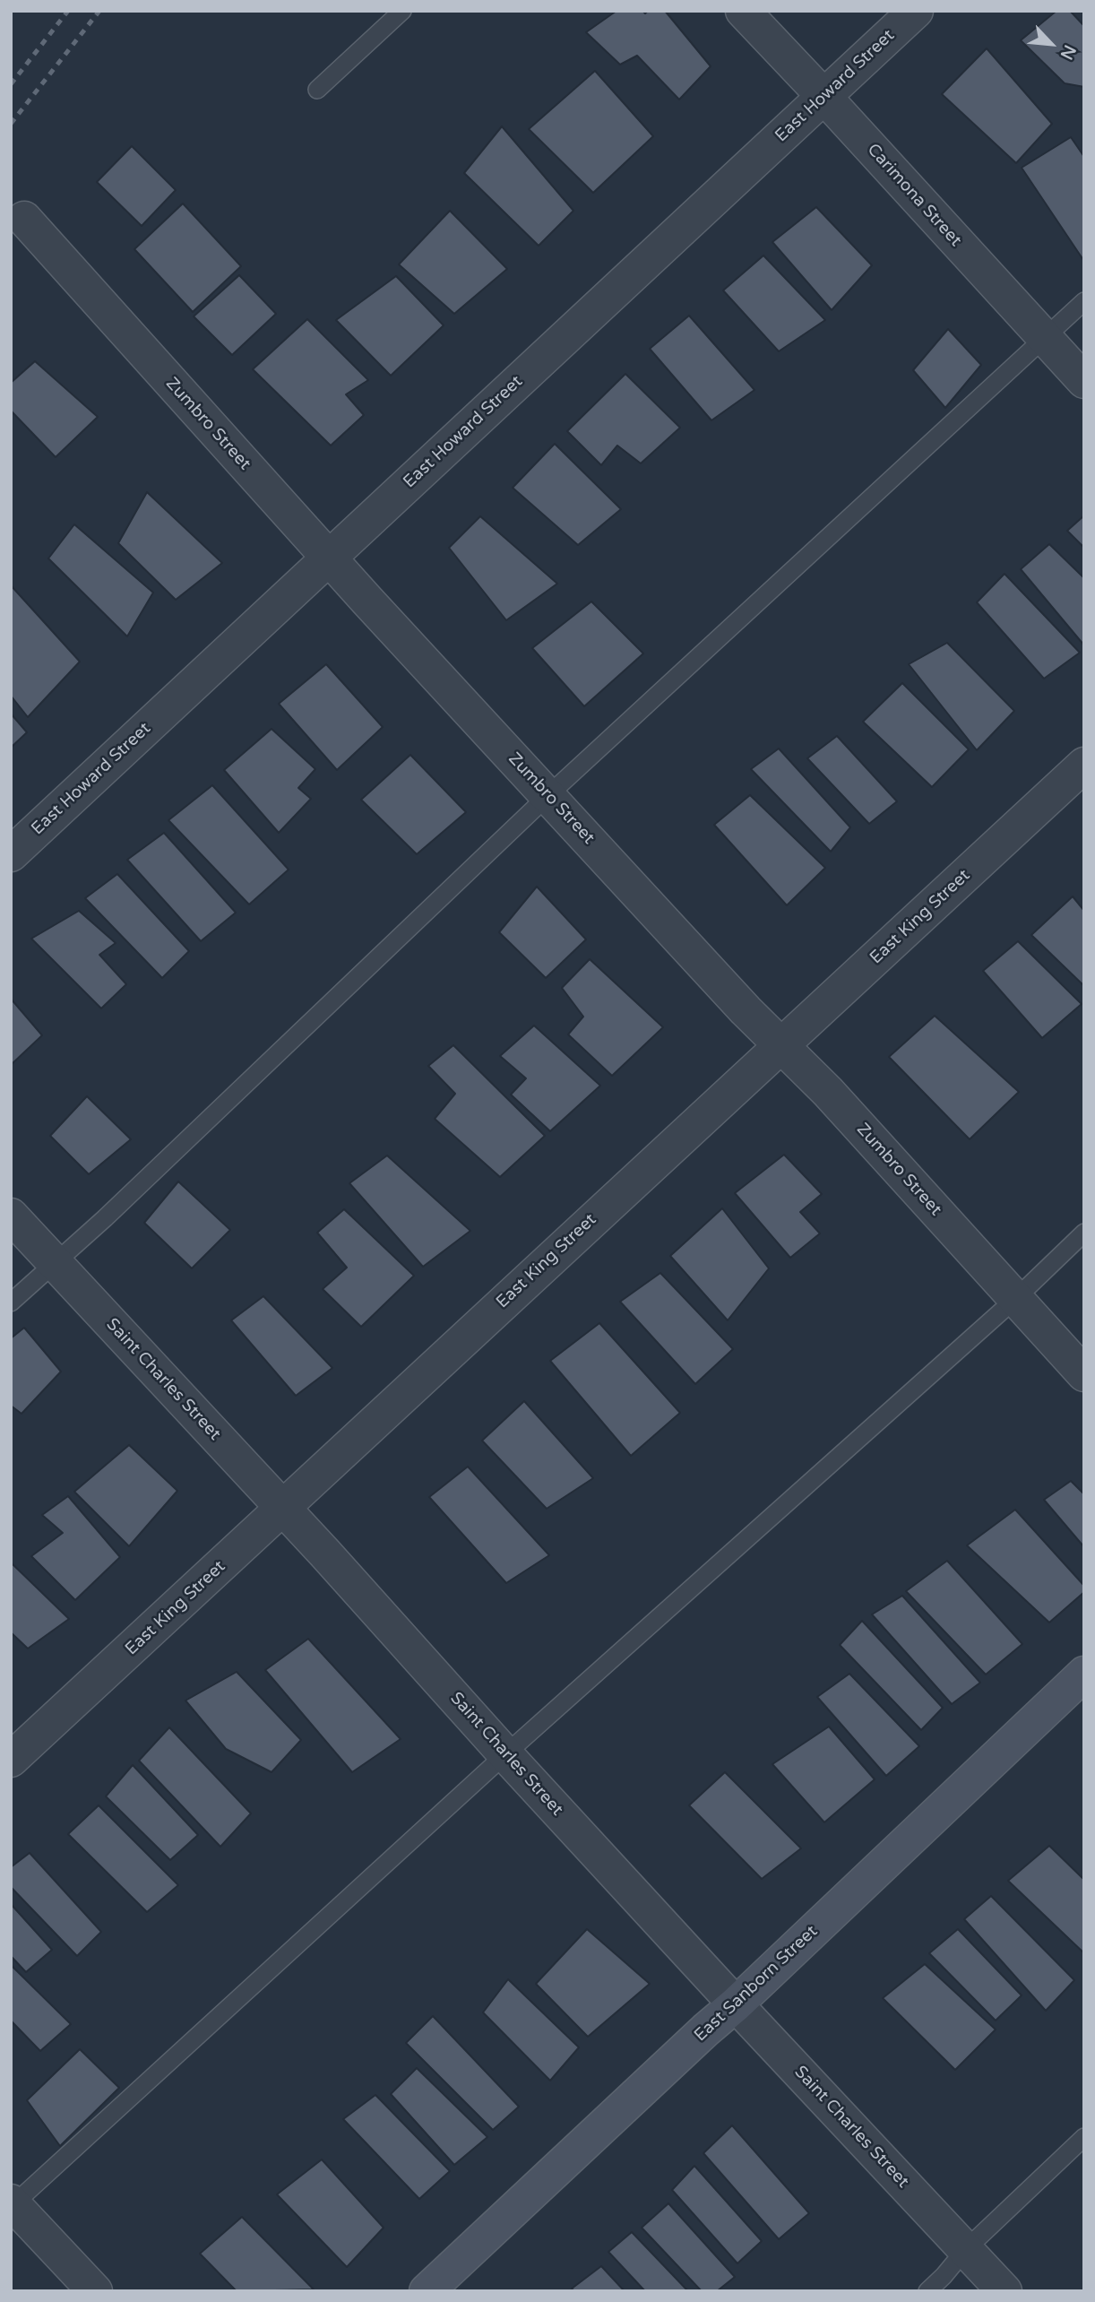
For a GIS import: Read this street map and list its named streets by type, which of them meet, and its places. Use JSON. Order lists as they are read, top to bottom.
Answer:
{
  "streets": {
    "street": [
      "East Howard Street",
      "Carimona Street",
      "Zumbro Street",
      "East King Street",
      "Saint Charles Street",
      "East Sanborn Street"
    ]
  },
  "crossings": [
    ["East Howard Street", "Carimona Street"],
    ["East Howard Street", "Zumbro Street"],
    ["Zumbro Street", "East King Street"],
    ["East King Street", "Saint Charles Street"],
    ["Saint Charles Street", "East Sanborn Street"]
  ],
  "north": "bottom right"
}
